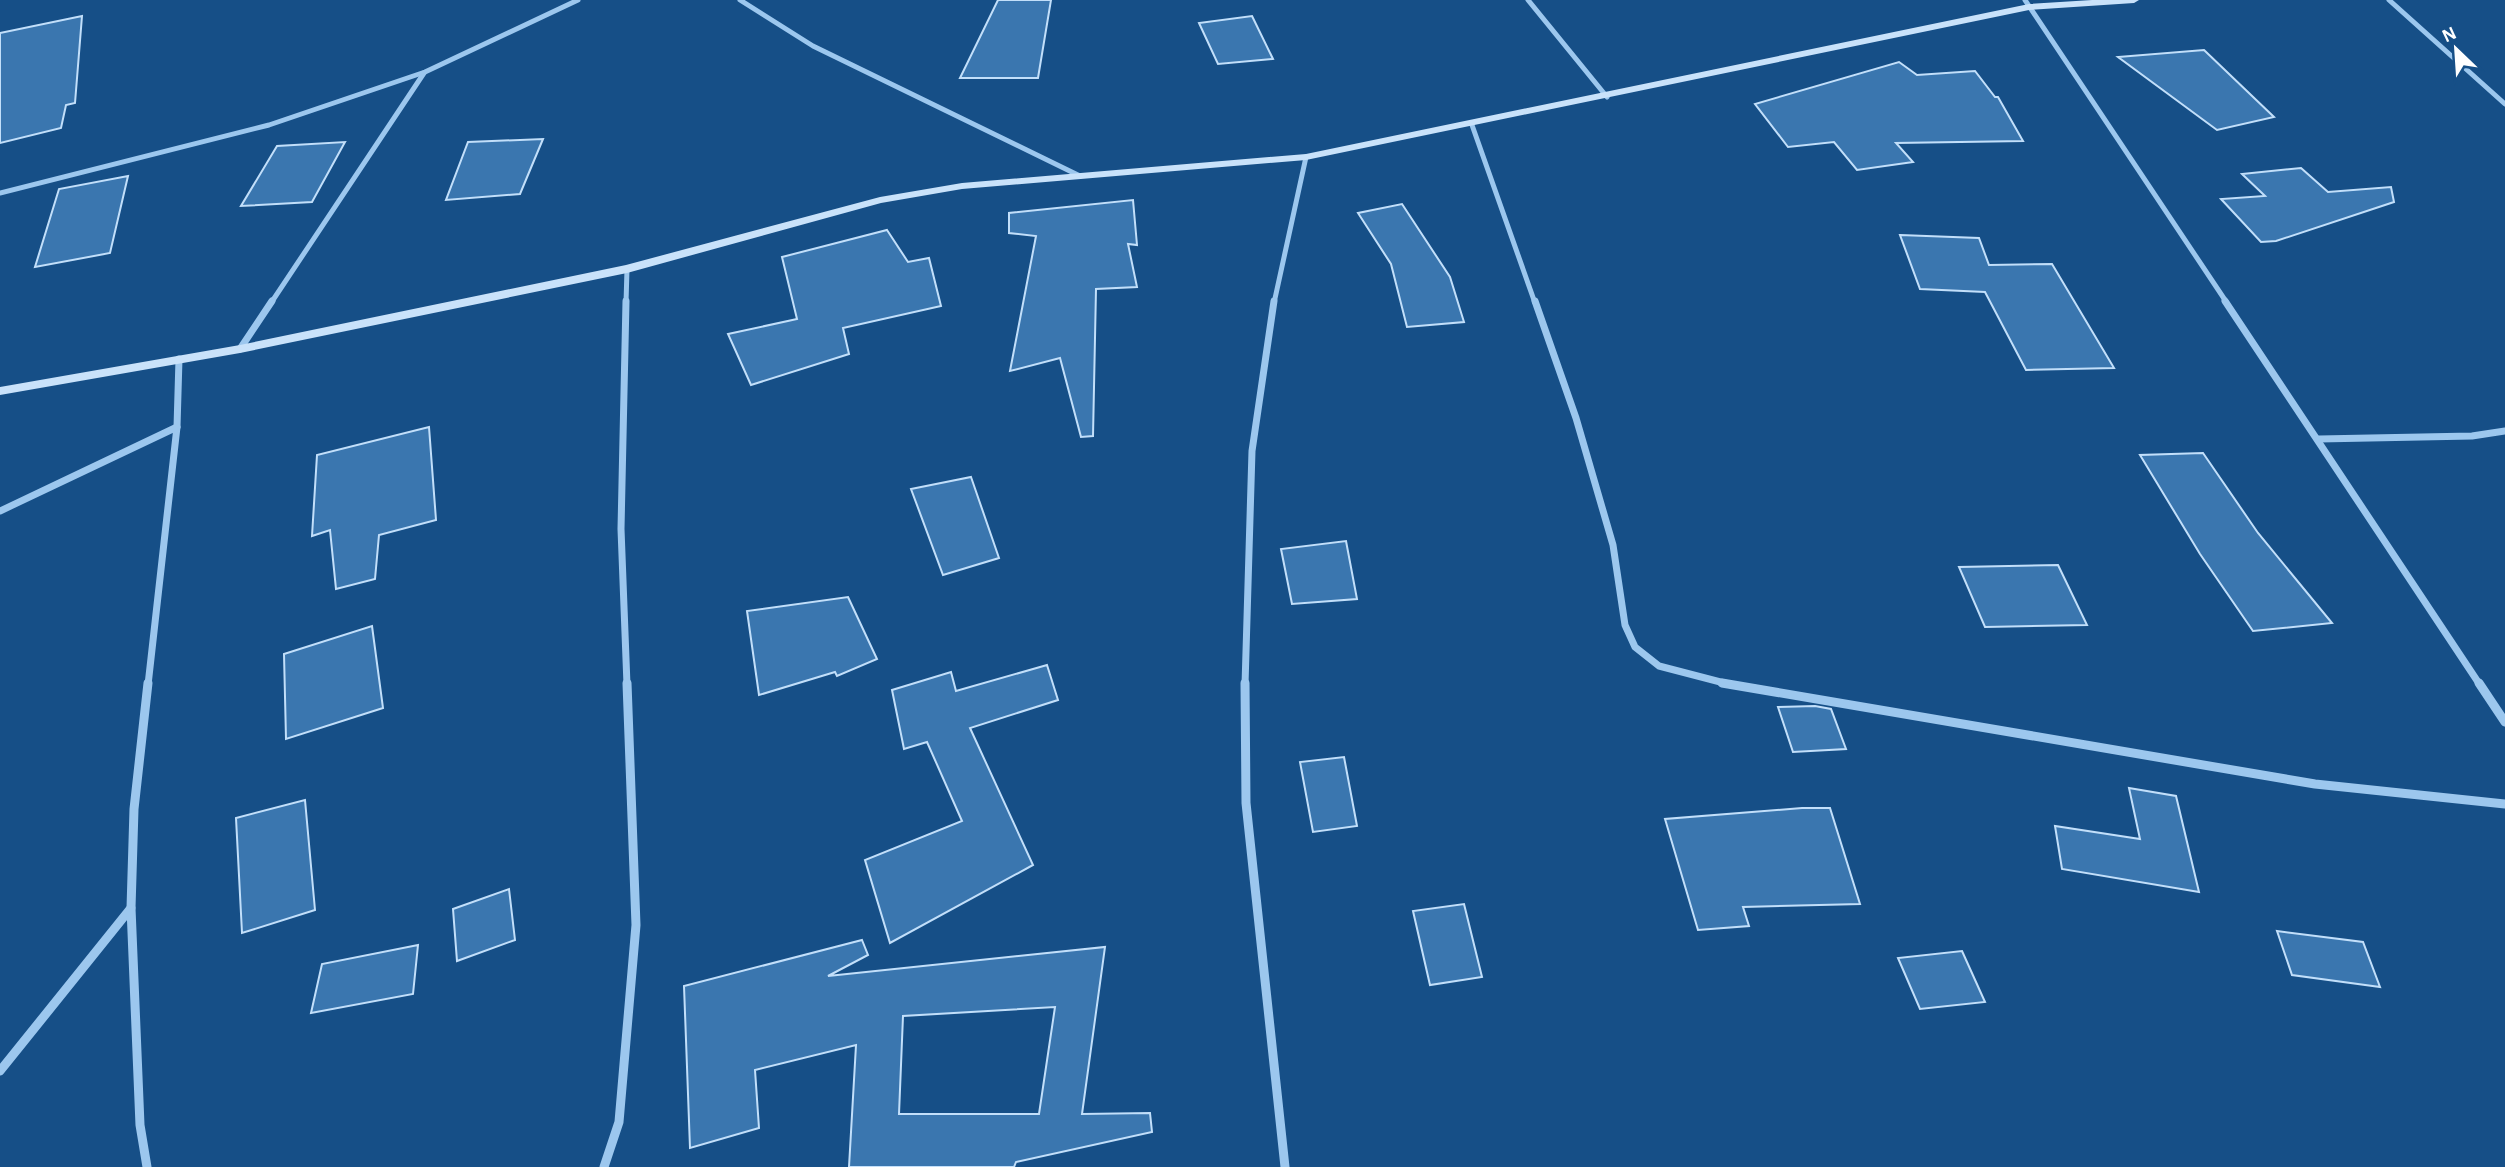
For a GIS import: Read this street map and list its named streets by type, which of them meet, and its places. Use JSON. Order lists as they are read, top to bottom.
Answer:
{
  "north": "top left"
}
